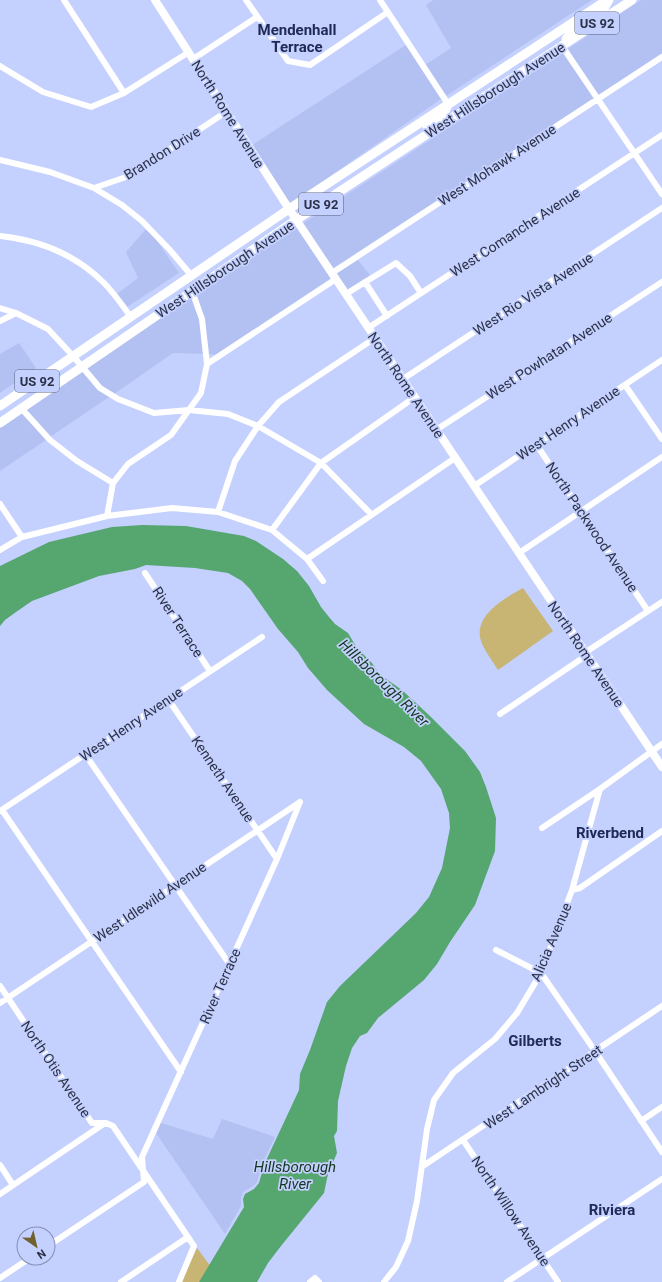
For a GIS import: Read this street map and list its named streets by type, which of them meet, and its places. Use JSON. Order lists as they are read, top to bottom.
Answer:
{
  "streets": {
    "main road": ["US 92", "West Hillsborough Avenue"],
    "street": [
      "North Rome Avenue",
      "Brandon Drive",
      "West Mohawk Avenue",
      "West Comanche Avenue",
      "West Rio Vista Avenue",
      "West Powhatan Avenue",
      "West Henry Avenue",
      "North Packwood Avenue",
      "River Terrace",
      "Kenneth Avenue",
      "West Idlewild Avenue",
      "Alicia Avenue",
      "North Otis Avenue",
      "West Lambright Street",
      "North Willow Avenue"
    ]
  },
  "crossings": [
    ["West Hillsborough Avenue", "North Rome Avenue"],
    ["North Rome Avenue", "Brandon Drive"],
    ["North Rome Avenue", "West Mohawk Avenue"],
    ["North Rome Avenue", "West Comanche Avenue"],
    ["North Rome Avenue", "West Rio Vista Avenue"],
    ["North Rome Avenue", "West Powhatan Avenue"],
    ["North Rome Avenue", "West Henry Avenue"],
    ["West Henry Avenue", "North Packwood Avenue"],
    ["West Henry Avenue", "River Terrace"],
    ["West Henry Avenue", "Kenneth Avenue"],
    ["River Terrace", "Kenneth Avenue"],
    ["River Terrace", "West Idlewild Avenue"],
    ["River Terrace", "North Otis Avenue"],
    ["Kenneth Avenue", "West Idlewild Avenue"],
    ["West Idlewild Avenue", "North Otis Avenue"],
    ["Alicia Avenue", "West Lambright Street"],
    ["West Lambright Street", "North Willow Avenue"]
  ],
  "districts": [
    "Mendenhall Terrace",
    "Riverbend",
    "Gilberts",
    "Riviera"
  ],
  "water": ["Hillsborough River"],
  "north": "bottom right"
}
